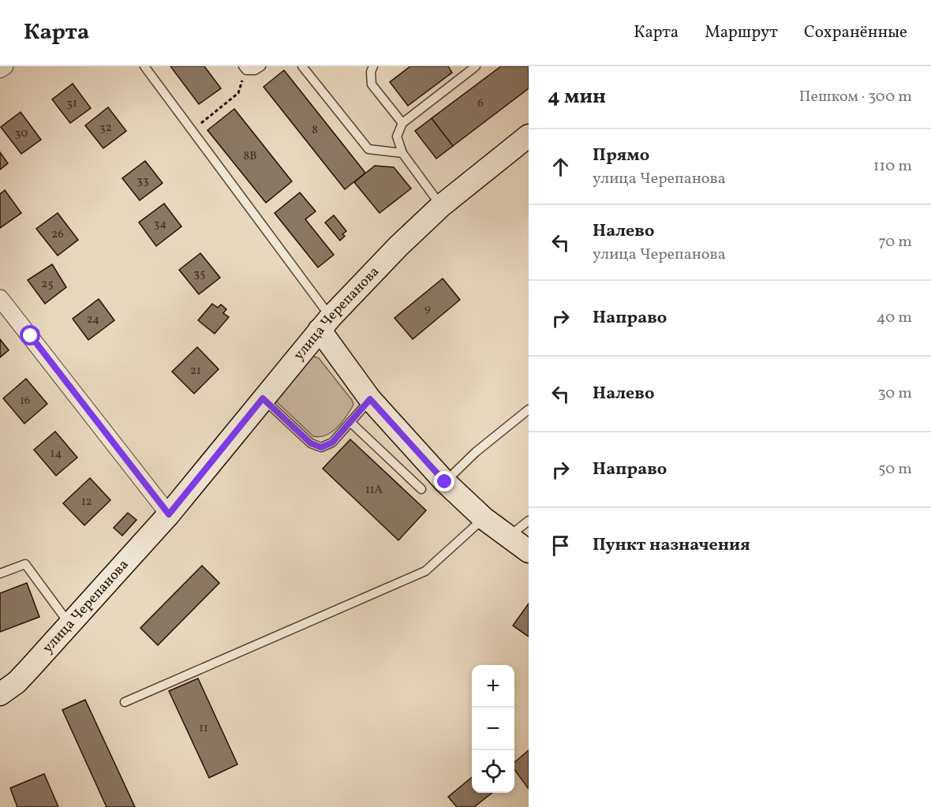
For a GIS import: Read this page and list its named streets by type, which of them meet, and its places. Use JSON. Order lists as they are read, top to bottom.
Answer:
{
  "streets": {
    "main road": ["улица Черепанова"]
  },
  "house_numbers": [
    "31",
    "6",
    "32",
    "8",
    "30",
    "8В",
    "33",
    "34",
    "26",
    "35",
    "25",
    "9",
    "24",
    "21",
    "16",
    "14",
    "11А",
    "12",
    "11"
  ],
  "page": {
    "header": "Карта",
    "nav": ["Карта", "Маршрут", "Сохранённые"],
    "heading": ["4 мин", "Пешком · 300 m"],
    "list": [
      ["Прямо", "улица Черепанова", "110 m"],
      ["Налево", "улица Черепанова", "70 m"],
      ["Направо", "40 m"],
      ["Налево", "30 m"],
      ["Направо", "50 m"],
      "Пункт назначения"
    ],
    "map_buttons": ["+", "−"]
  }
}
